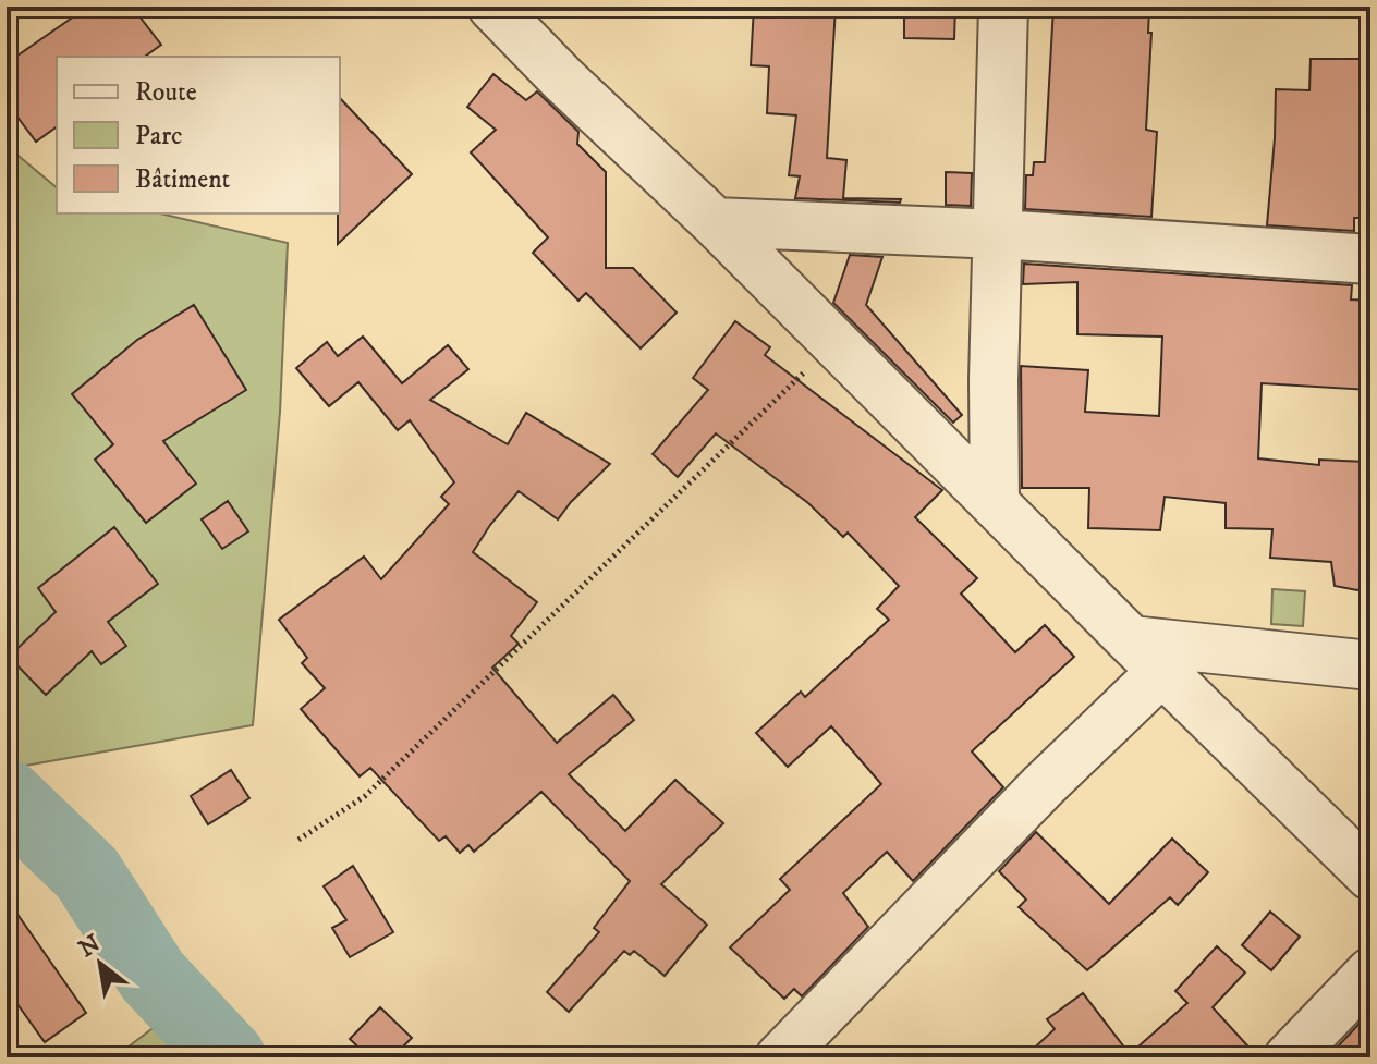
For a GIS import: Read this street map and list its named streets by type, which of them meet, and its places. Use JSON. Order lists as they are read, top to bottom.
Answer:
{
  "legend": ["Route", "Parc", "Bâtiment"],
  "north": "top left"
}
